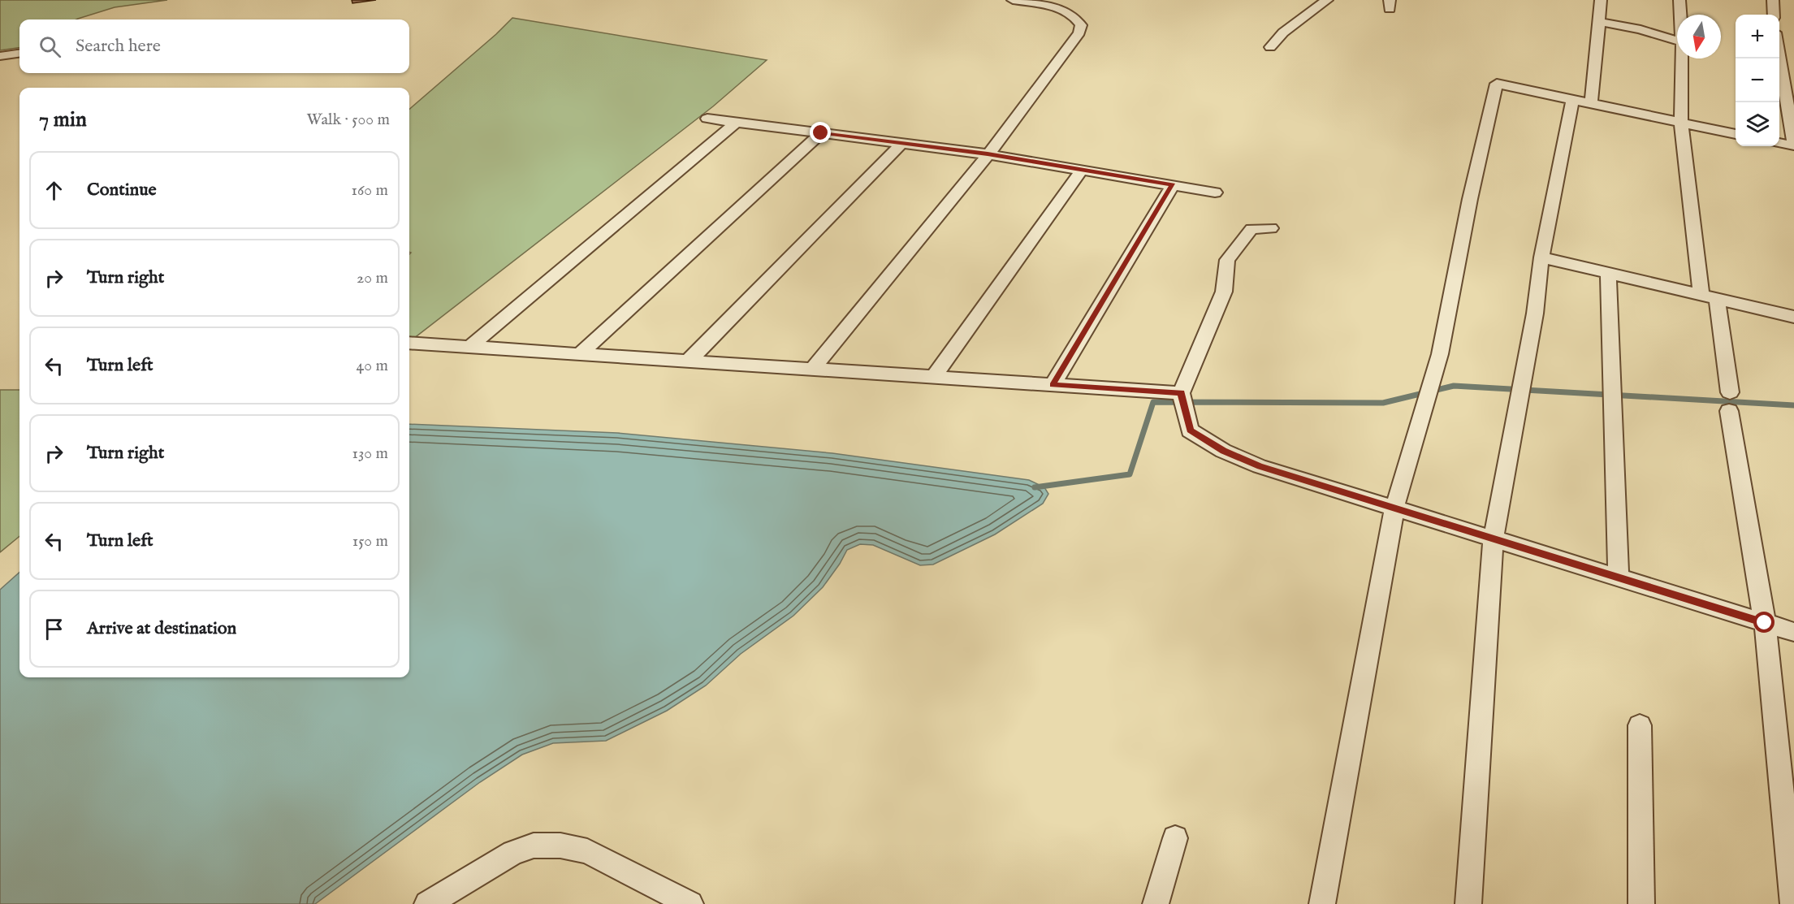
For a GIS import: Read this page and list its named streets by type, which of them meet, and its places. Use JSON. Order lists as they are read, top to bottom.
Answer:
{
  "north": "bottom",
  "page": {
    "map_buttons": ["+", "−"],
    "search": "Search here",
    "heading": ["7 min", "Walk · 500 m"],
    "list": [
      ["Continue", "160 m"],
      ["Turn right", "20 m"],
      ["Turn left", "40 m"],
      ["Turn right", "130 m"],
      ["Turn left", "150 m"],
      "Arrive at destination"
    ]
  }
}
